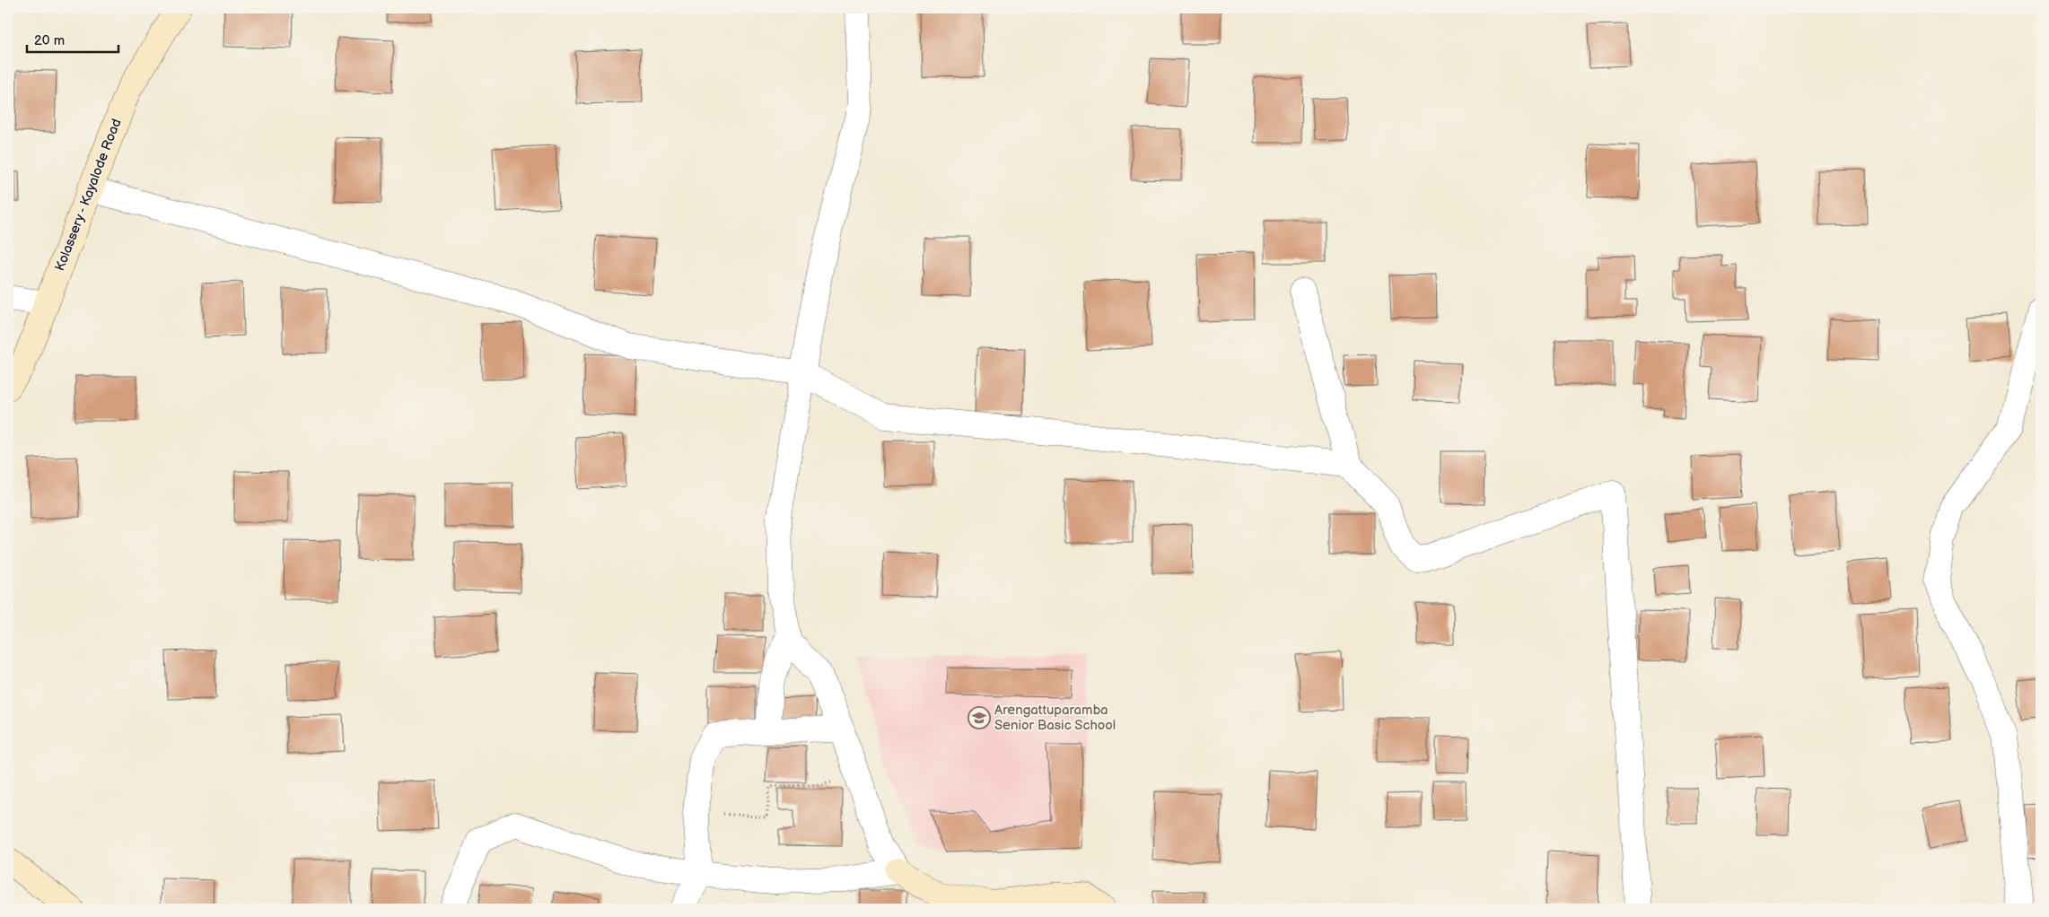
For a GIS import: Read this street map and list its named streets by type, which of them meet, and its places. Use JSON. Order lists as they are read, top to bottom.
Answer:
{
  "streets": {
    "main road": ["Kolassery - Kayalode Road"]
  },
  "places": {
    "school or university": ["Arengattuparamba Senior Basic School"]
  },
  "scale_bar": "20 m"
}
